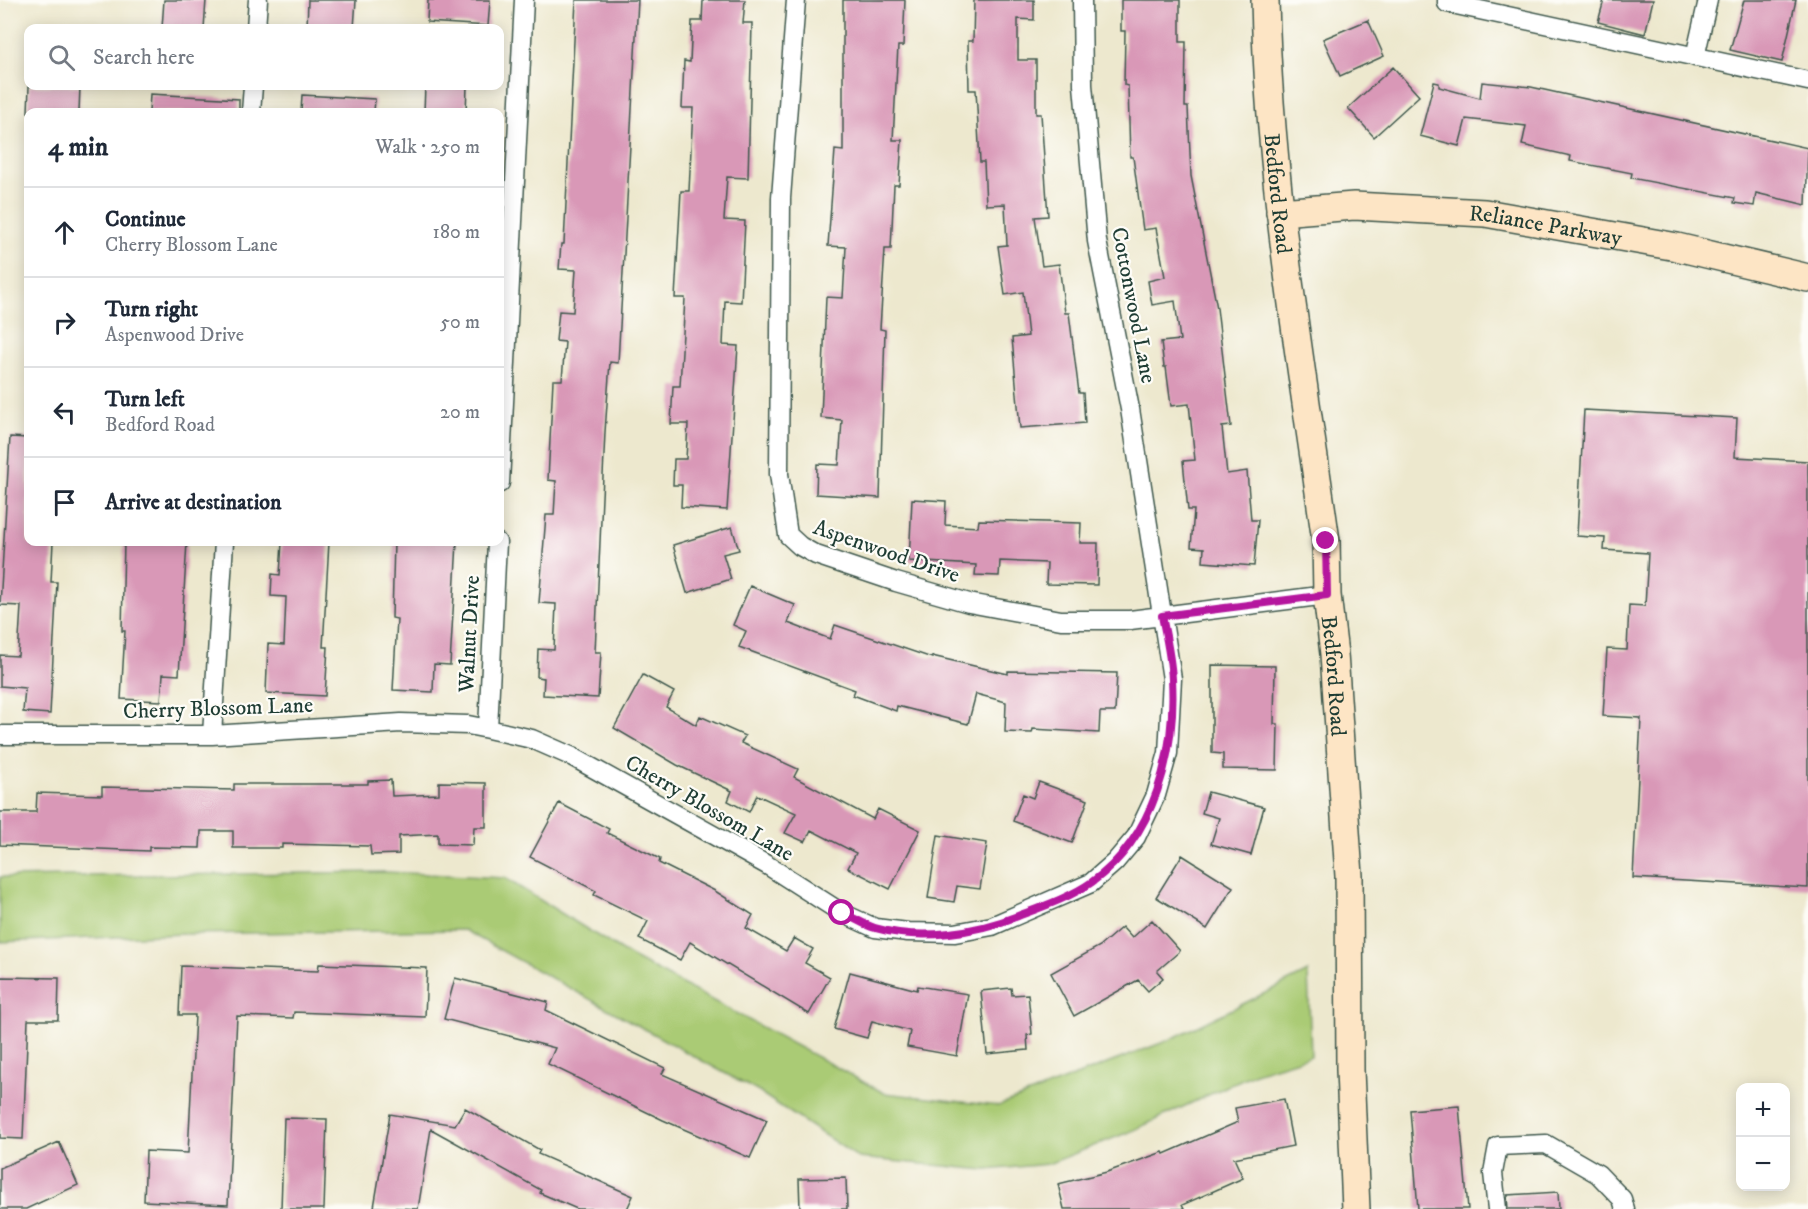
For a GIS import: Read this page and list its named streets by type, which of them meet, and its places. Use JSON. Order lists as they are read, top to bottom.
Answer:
{
  "streets": {
    "main road": ["Bedford Road", "Reliance Parkway"],
    "street": [
      "Cottonwood Lane",
      "Aspenwood Drive",
      "Walnut Drive",
      "Cherry Blossom Lane"
    ]
  },
  "crossings": [
    ["Bedford Road", "Reliance Parkway"],
    ["Bedford Road", "Aspenwood Drive"],
    ["Cottonwood Lane", "Aspenwood Drive"],
    ["Cottonwood Lane", "Cherry Blossom Lane"],
    ["Aspenwood Drive", "Cherry Blossom Lane"],
    ["Walnut Drive", "Cherry Blossom Lane"]
  ],
  "page": {
    "search": "Search here",
    "heading": ["4 min", "Walk · 250 m"],
    "list": [
      ["Continue", "Cherry Blossom Lane", "180 m"],
      ["Turn right", "Aspenwood Drive", "50 m"],
      ["Turn left", "Bedford Road", "20 m"],
      "Arrive at destination"
    ],
    "map_buttons": ["+", "−"]
  }
}
